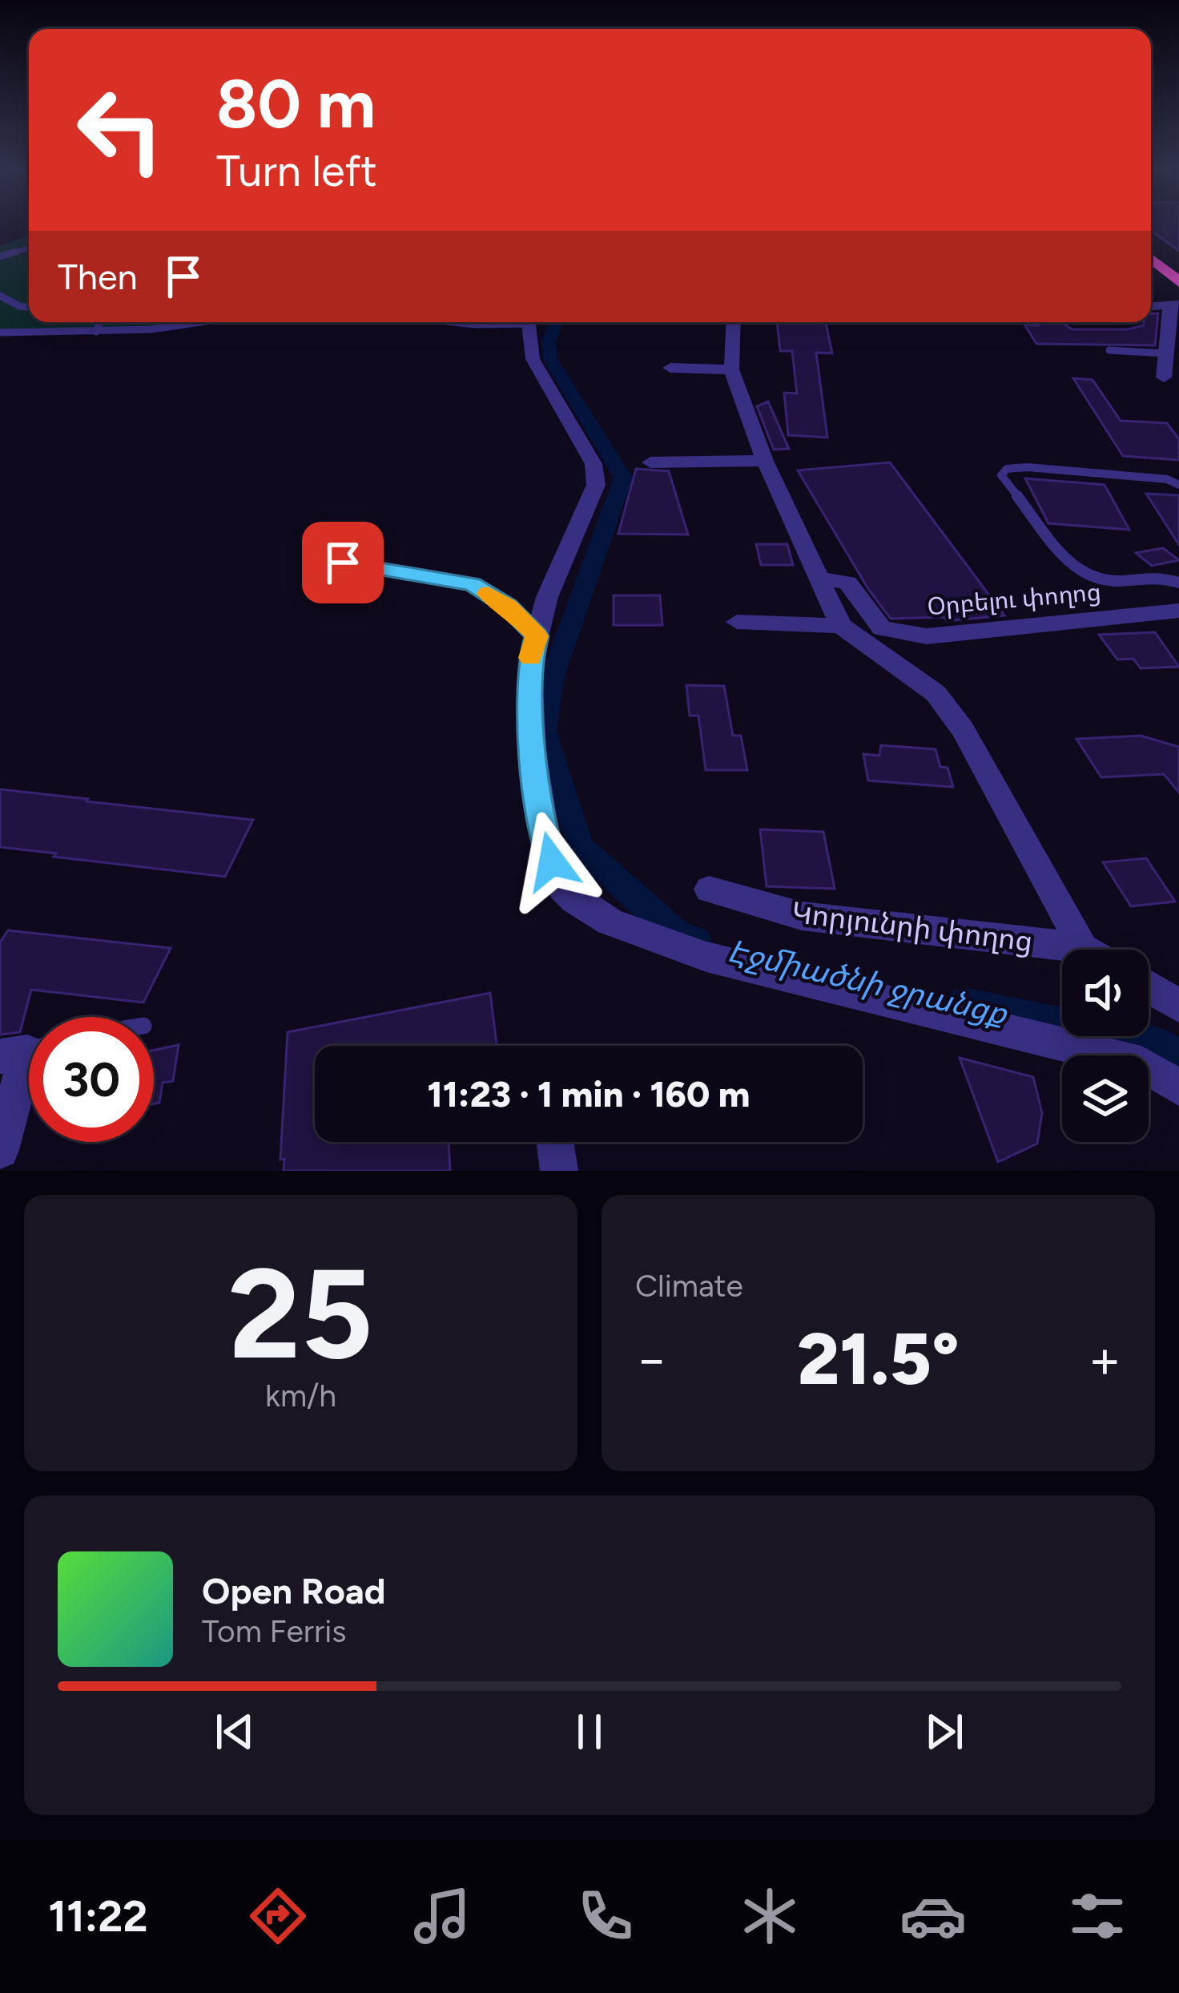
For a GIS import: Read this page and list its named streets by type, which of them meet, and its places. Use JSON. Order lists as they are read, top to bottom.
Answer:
{
  "streets": {
    "street": ["Օրբելու փողոց", "Կորյունրի փողոց"]
  },
  "water": ["Էջմիածնի ջրանցք"],
  "page": {
    "turn": ["80 m", "Turn left"],
    "then": "Then",
    "limit": "30",
    "trip": "11:23 · 1 min · 160 m",
    "tile": [
      ["25", "km/h"],
      "Climate"
    ],
    "heat": ["−", "21.5°", "+"],
    "song": ["Open Road", "Tom Ferris"],
    "tabs": "11:22"
  }
}
